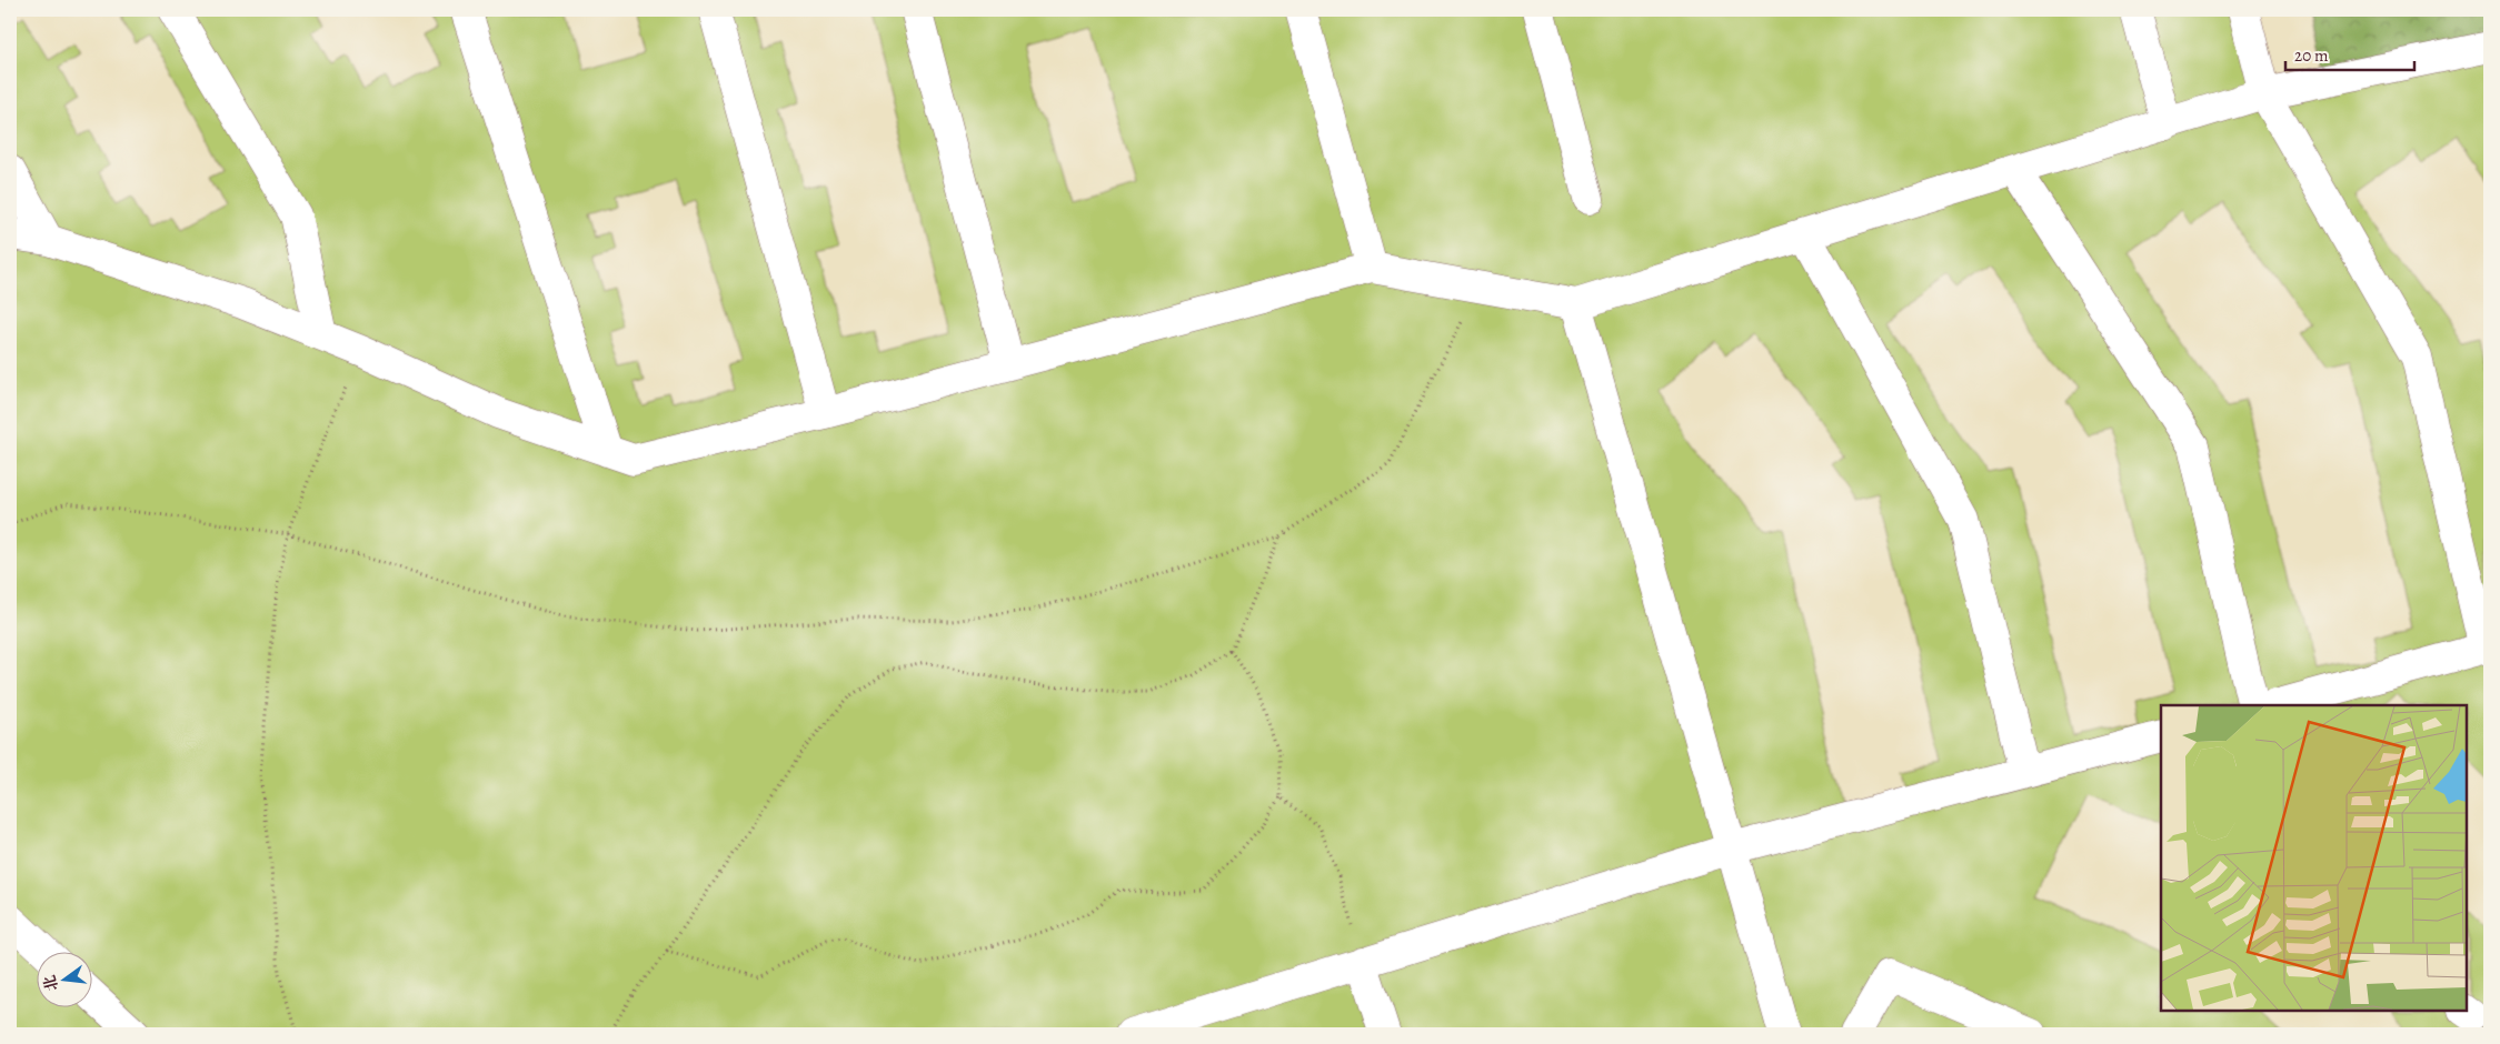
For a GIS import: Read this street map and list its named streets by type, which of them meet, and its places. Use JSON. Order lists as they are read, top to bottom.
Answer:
{
  "scale_bar": "20 m",
  "north": "left"
}
